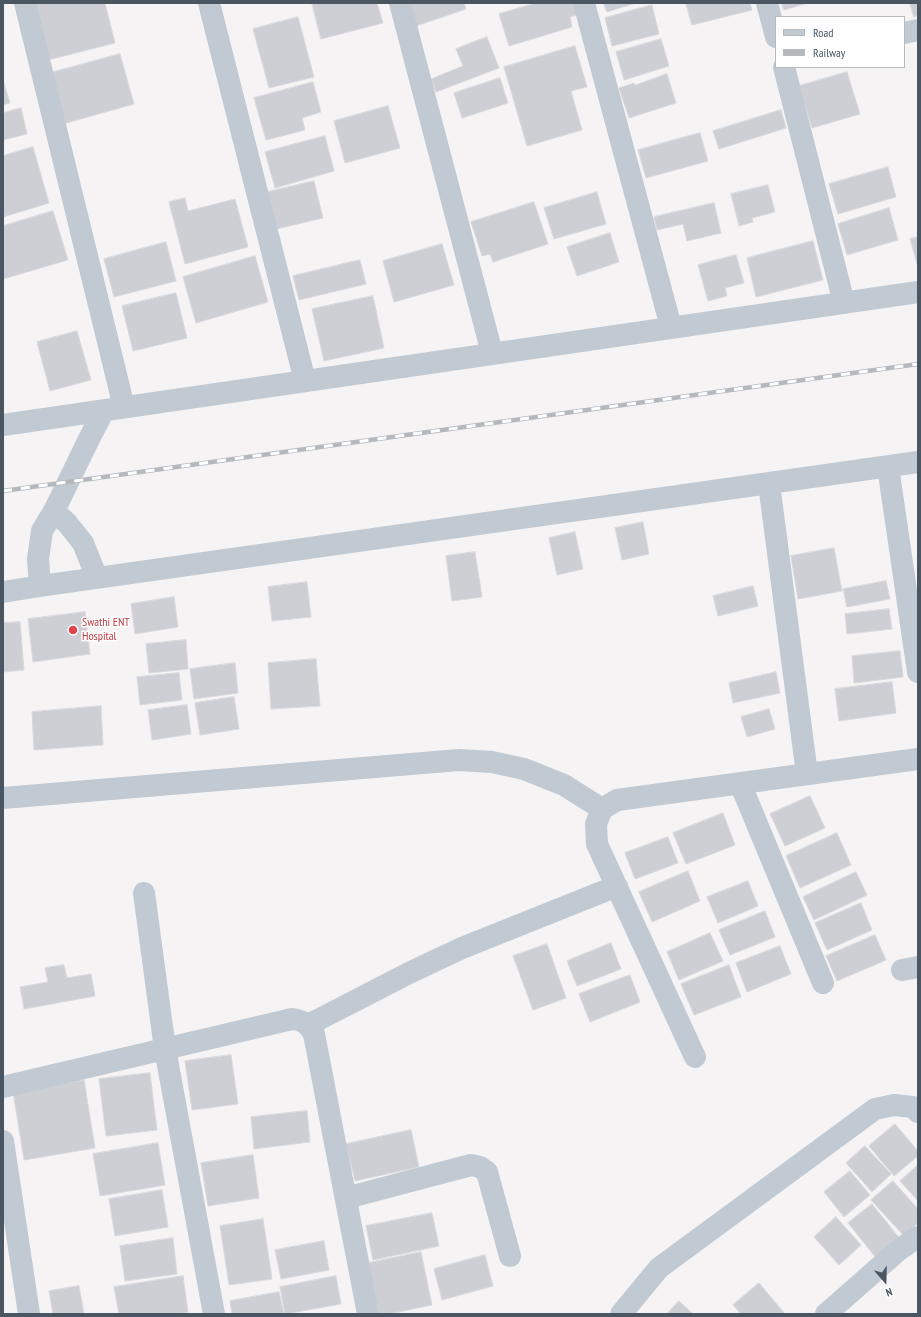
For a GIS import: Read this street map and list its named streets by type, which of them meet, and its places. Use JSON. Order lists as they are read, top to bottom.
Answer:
{
  "places": ["Swathi ENT Hospital"],
  "legend": ["Road", "Railway"],
  "north": "bottom"
}
